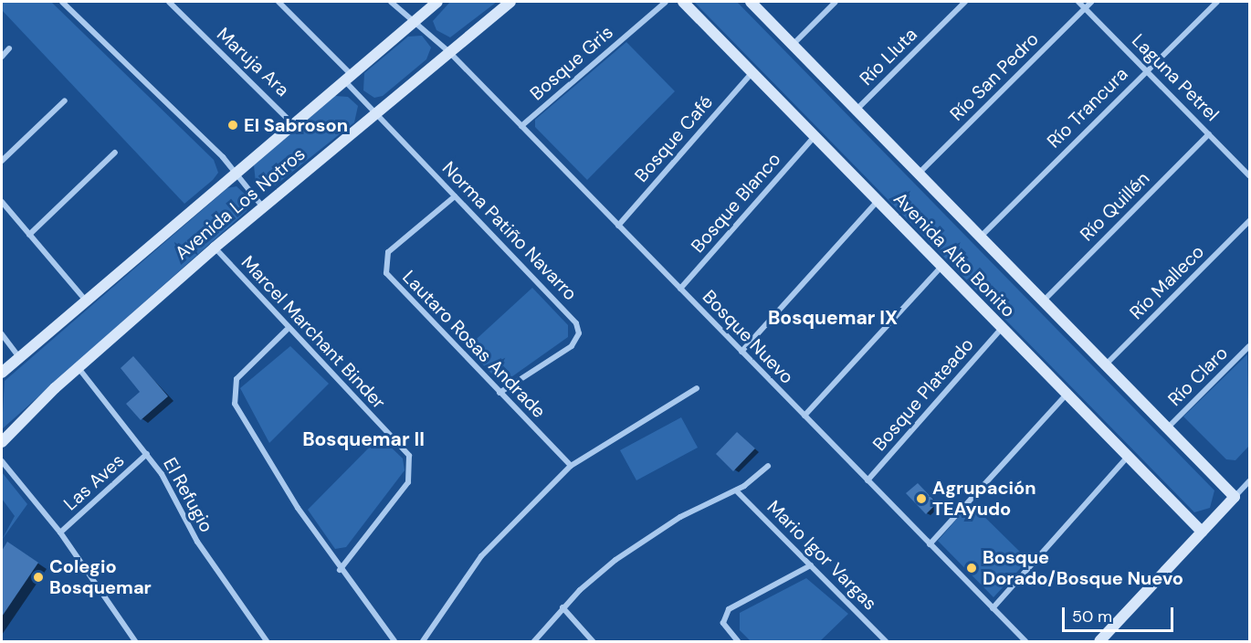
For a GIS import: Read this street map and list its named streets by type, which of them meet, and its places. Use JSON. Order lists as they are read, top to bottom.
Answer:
{
  "streets": {
    "street": [
      "Río Lluta",
      "Maruja Ara",
      "Bosque Gris",
      "Río San Pedro",
      "Laguna Petrel",
      "Río Trancura",
      "Bosque Café",
      "Bosque Blanco",
      "Avenida Los Notros",
      "Río Quillén",
      "Norma Patiño Navarro",
      "Avenida Alto Bonito",
      "Río Malleco",
      "Marcel Marchant Binder",
      "Bosque Nuevo",
      "Lautaro Rosas Andrade",
      "Río Claro",
      "Bosque Plateado",
      "Las Aves",
      "El Refugio",
      "Mario Igor Vargas"
    ]
  },
  "crossings": [
    ["Río Lluta", "Avenida Alto Bonito"],
    ["Maruja Ara", "Avenida Los Notros"],
    ["Bosque Gris", "Bosque Nuevo"],
    ["Río San Pedro", "Laguna Petrel"],
    ["Río San Pedro", "Avenida Alto Bonito"],
    ["Laguna Petrel", "Río Trancura"],
    ["Laguna Petrel", "Río Quillén"],
    ["Río Trancura", "Avenida Alto Bonito"],
    ["Bosque Café", "Avenida Alto Bonito"],
    ["Bosque Café", "Bosque Nuevo"],
    ["Bosque Blanco", "Avenida Alto Bonito"],
    ["Bosque Blanco", "Bosque Nuevo"],
    ["Avenida Los Notros", "Norma Patiño Navarro"],
    ["Avenida Los Notros", "Marcel Marchant Binder"],
    ["Avenida Los Notros", "Bosque Nuevo"],
    ["Avenida Los Notros", "El Refugio"],
    ["Río Quillén", "Avenida Alto Bonito"],
    ["Norma Patiño Navarro", "Lautaro Rosas Andrade"],
    ["Avenida Alto Bonito", "Río Malleco"],
    ["Avenida Alto Bonito", "Río Claro"],
    ["Avenida Alto Bonito", "Bosque Plateado"],
    ["Bosque Nuevo", "Bosque Plateado"],
    ["Las Aves", "El Refugio"]
  ],
  "districts": ["Bosquemar IX", "Bosquemar II"],
  "places": [
    "El Sabroson",
    "Agrupación TEAyudo",
    "Bosque Dorado/Bosque Nuevo",
    "Colegio Bosquemar"
  ],
  "scale_bar": "50 m"
}
